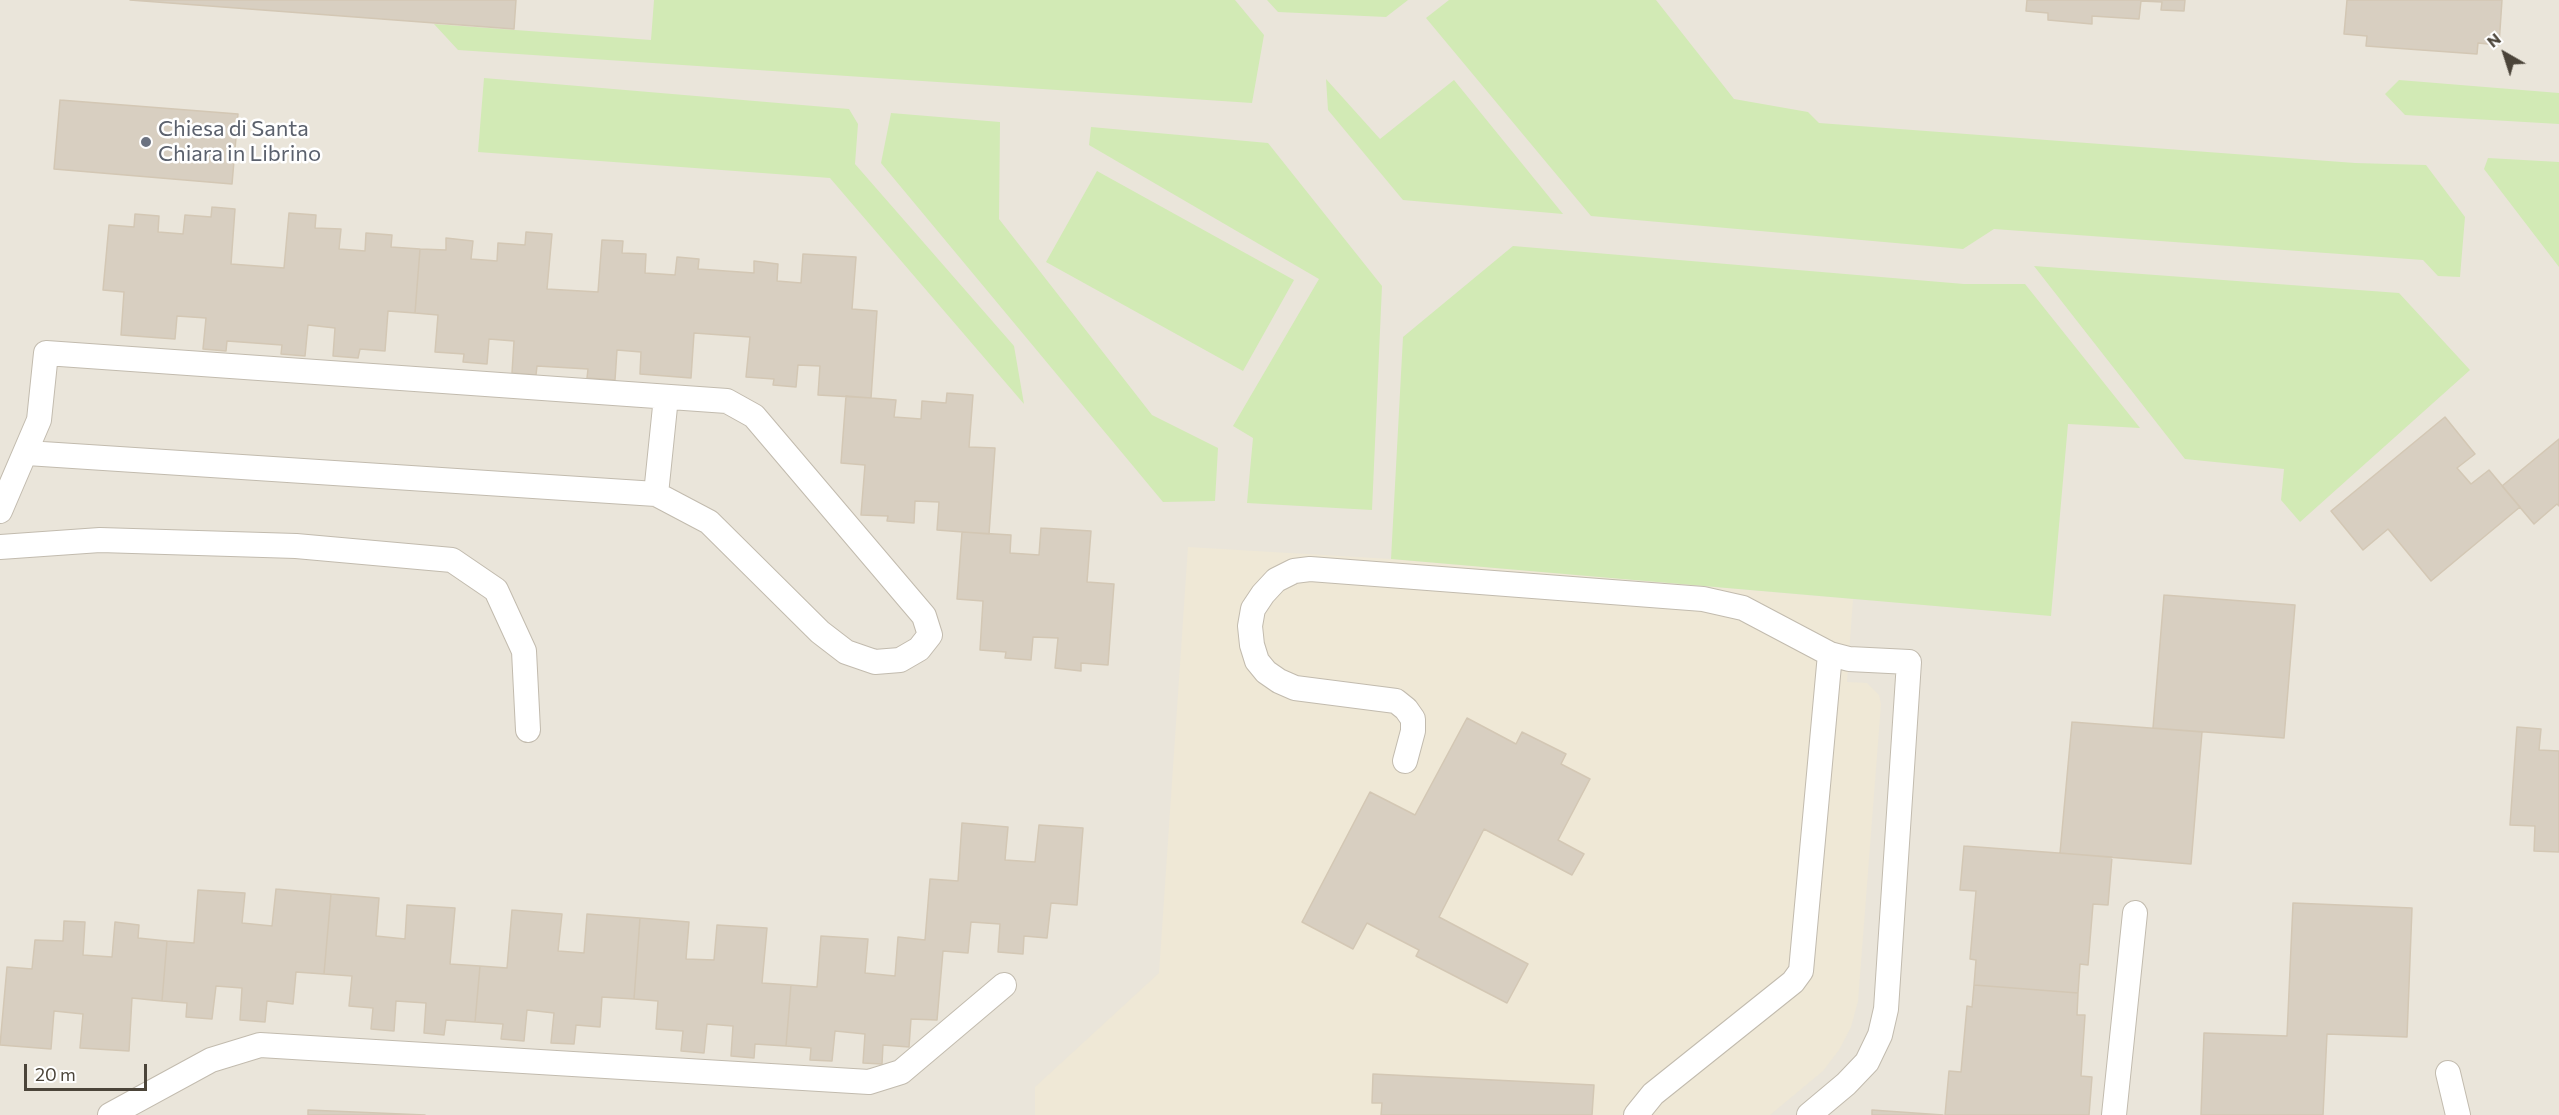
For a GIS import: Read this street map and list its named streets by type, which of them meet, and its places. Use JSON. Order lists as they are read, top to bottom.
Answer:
{
  "places": ["Chiesa di Santa Chiara in Librino"],
  "scale_bar": "20 m",
  "north": "top left"
}
